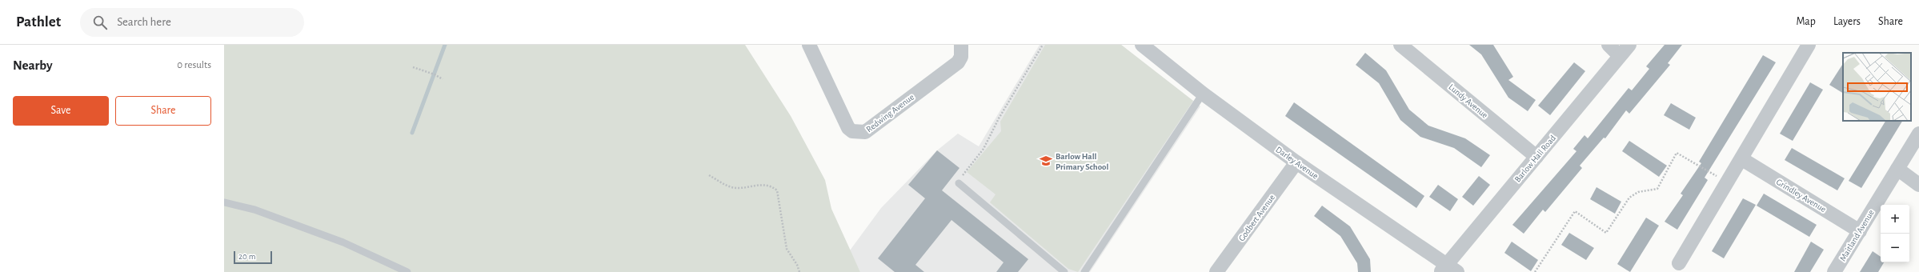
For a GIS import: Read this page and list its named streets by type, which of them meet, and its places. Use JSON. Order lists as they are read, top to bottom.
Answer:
{
  "streets": {
    "street": [
      "Lundy Avenue",
      "Redwing Avenue",
      "Barlow Hall Road",
      "Darley Avenue",
      "Grindley Avenue",
      "Godbert Avenue",
      "Maitland Avenue"
    ]
  },
  "crossings": [
    ["Lundy Avenue", "Barlow Hall Road"],
    ["Barlow Hall Road", "Darley Avenue"],
    ["Darley Avenue", "Godbert Avenue"],
    ["Grindley Avenue", "Maitland Avenue"]
  ],
  "places": {
    "school or university": ["Barlow Hall Primary School"]
  },
  "scale_bar": "20 m",
  "page": {
    "header": "Pathlet",
    "search": "Search here",
    "nav": ["Map", "Layers", "Share"],
    "heading": ["Nearby", "0 results"],
    "buttons": ["Save", "Share"],
    "map_buttons": ["+", "−"],
    "scale": "20 m"
  }
}
